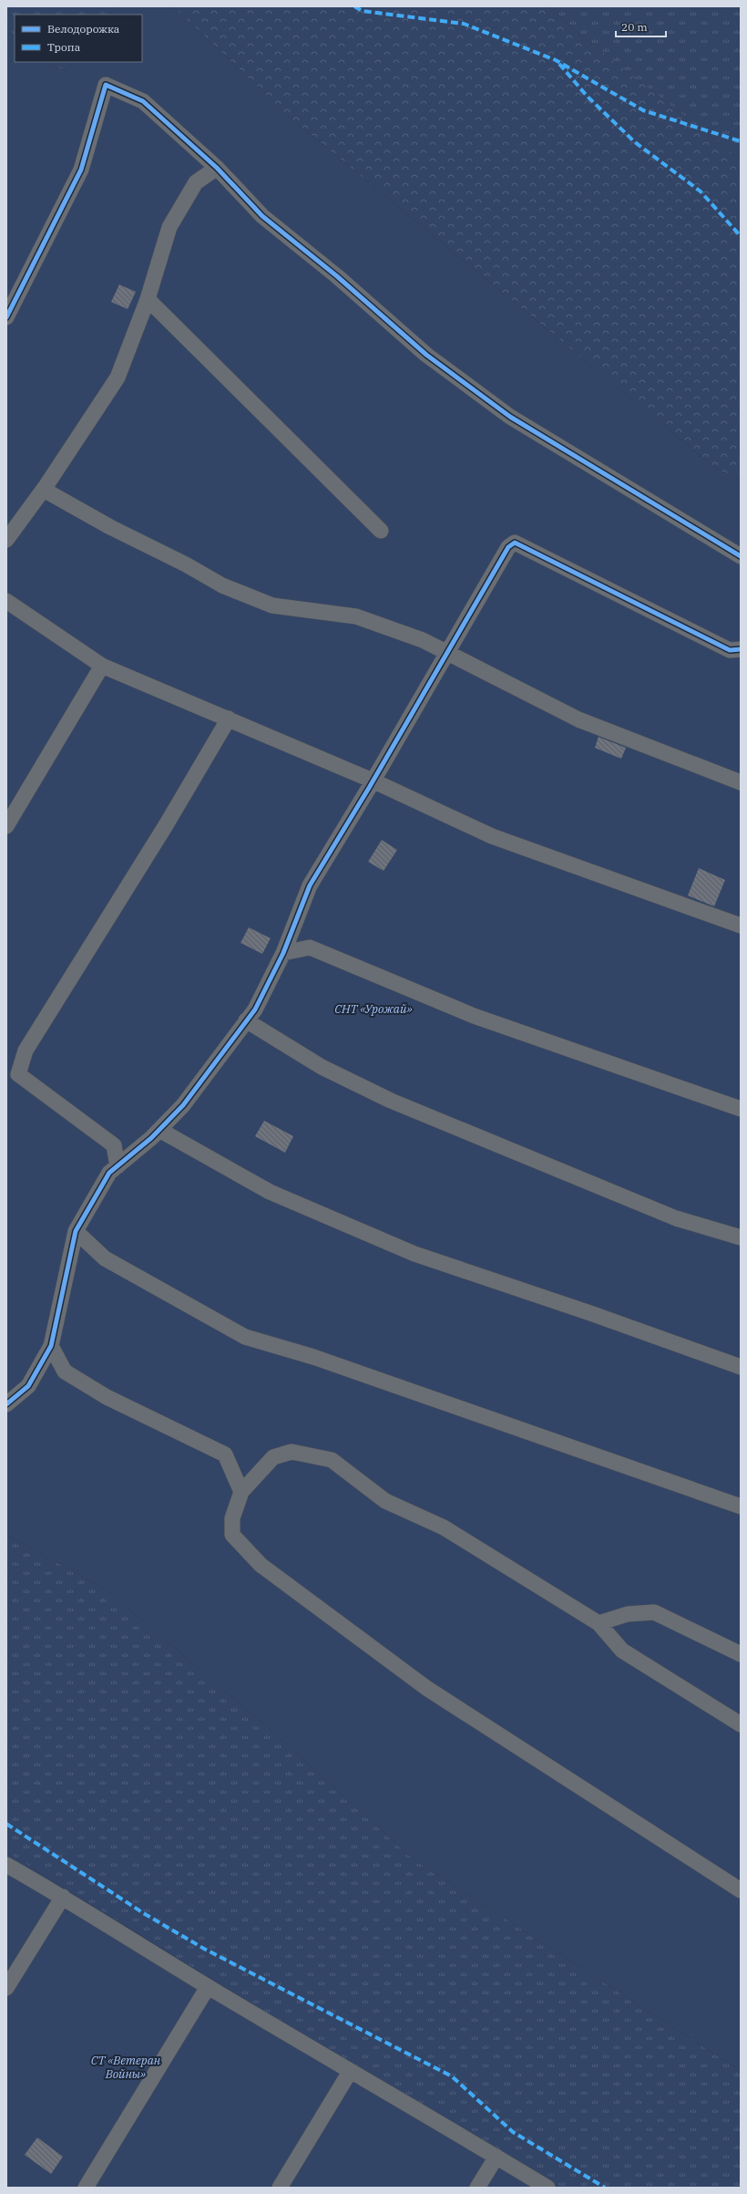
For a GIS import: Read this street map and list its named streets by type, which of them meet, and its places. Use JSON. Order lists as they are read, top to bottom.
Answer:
{
  "parks": ["СНТ «Урожай»", "СТ «Ветеран Войны»"],
  "legend": ["Велодорожка", "Тропа"],
  "scale_bar": "20 m"
}
